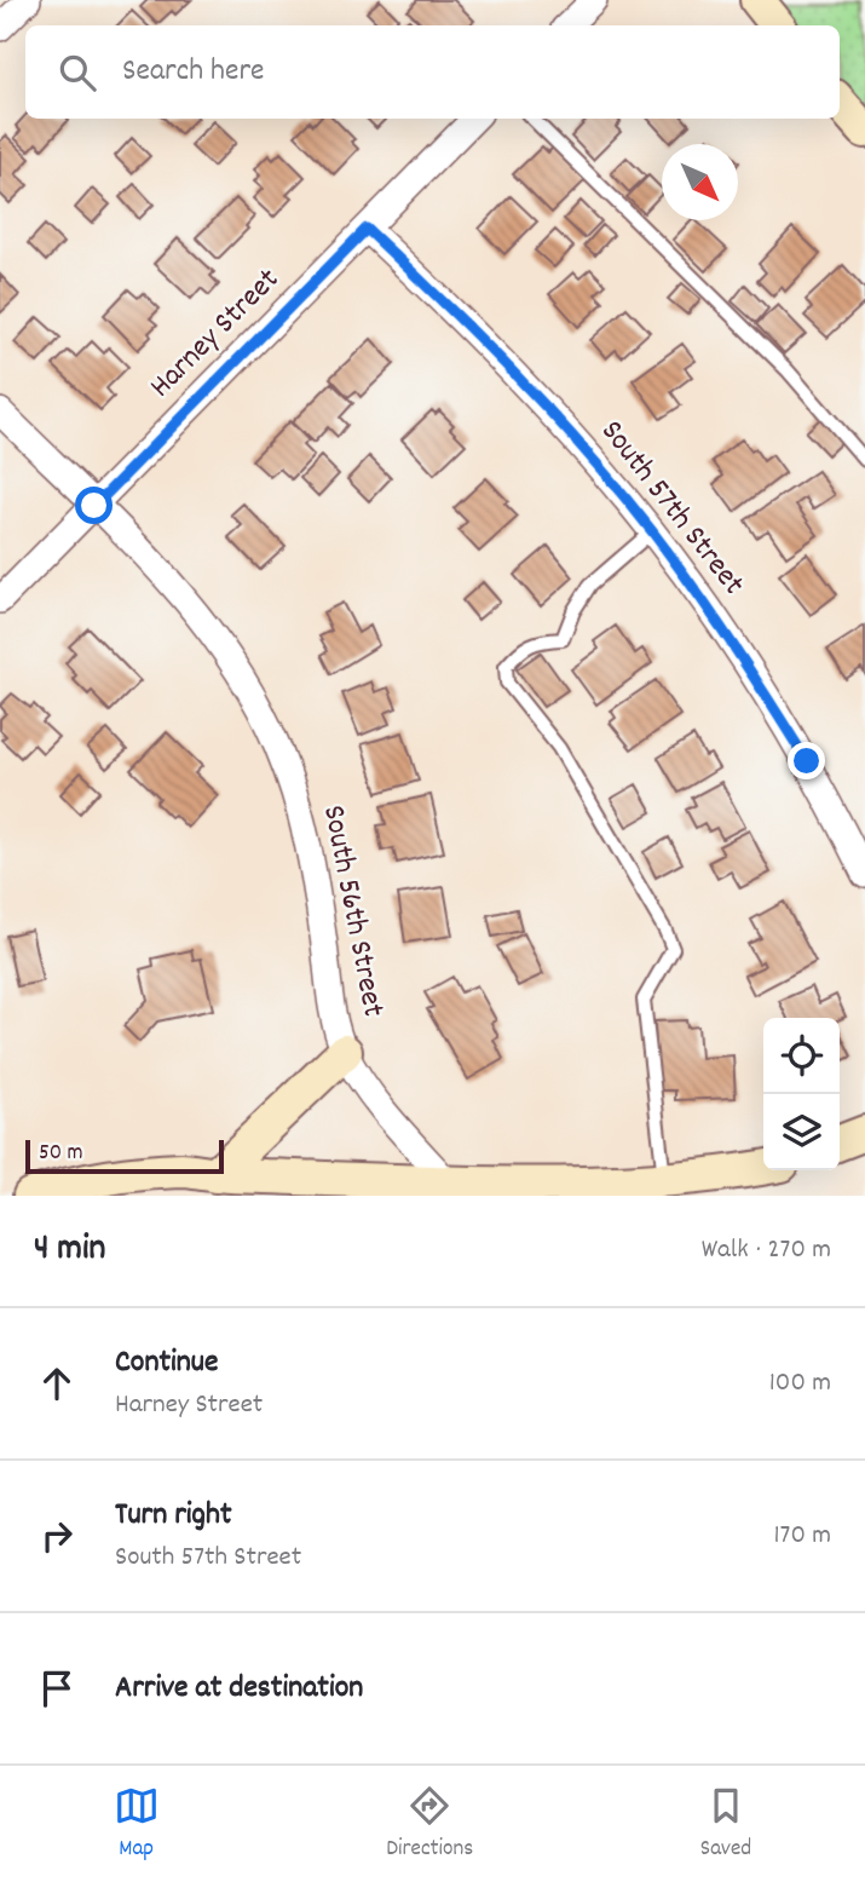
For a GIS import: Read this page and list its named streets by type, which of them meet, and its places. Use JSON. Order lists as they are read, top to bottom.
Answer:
{
  "streets": {
    "street": ["Harney Street", "South 57th Street", "South 56th Street"]
  },
  "crossings": [
    ["Harney Street", "South 57th Street"],
    ["Harney Street", "South 56th Street"]
  ],
  "scale_bar": "50 m",
  "north": "bottom right",
  "page": {
    "search": "Search here",
    "scale": "50 m",
    "heading": ["4 min", "Walk · 270 m"],
    "list": [
      ["Continue", "Harney Street", "100 m"],
      ["Turn right", "South 57th Street", "170 m"],
      "Arrive at destination"
    ],
    "nav": ["Map", "Directions", "Saved"]
  }
}
